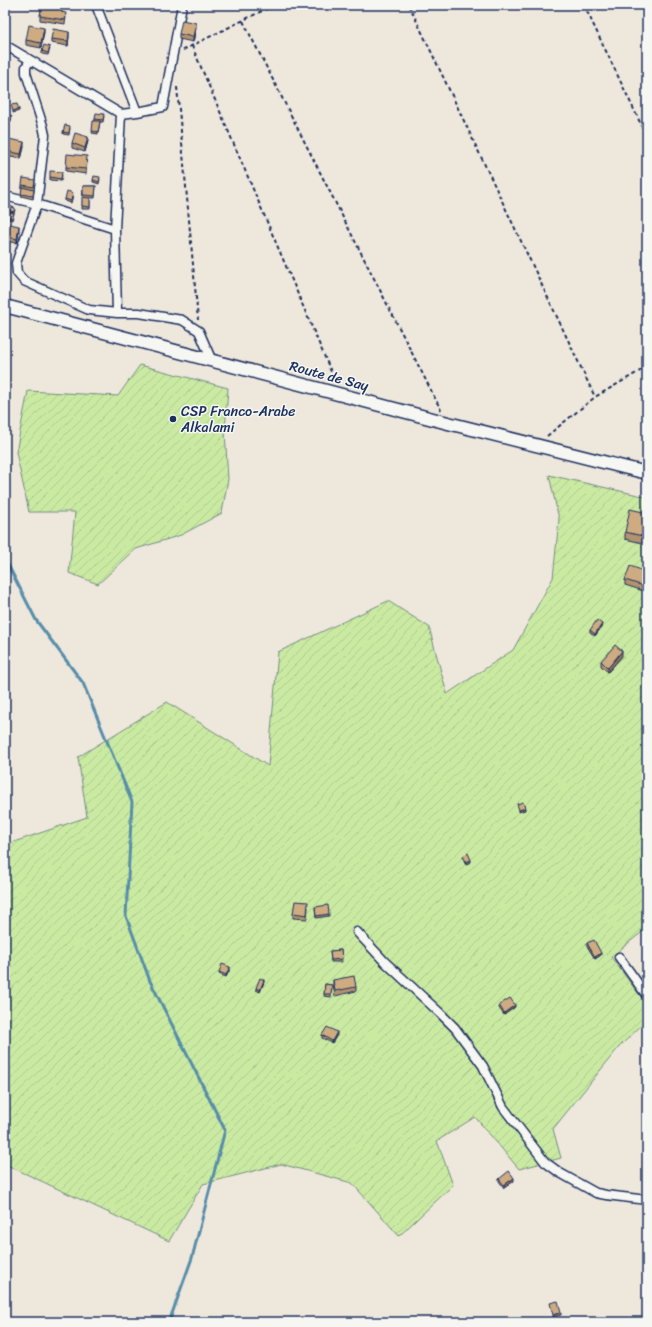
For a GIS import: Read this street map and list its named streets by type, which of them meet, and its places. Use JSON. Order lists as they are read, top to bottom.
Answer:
{
  "streets": {
    "main road": ["Route de Say"]
  },
  "places": ["CSP Franco-Arabe Alkalami"]
}
